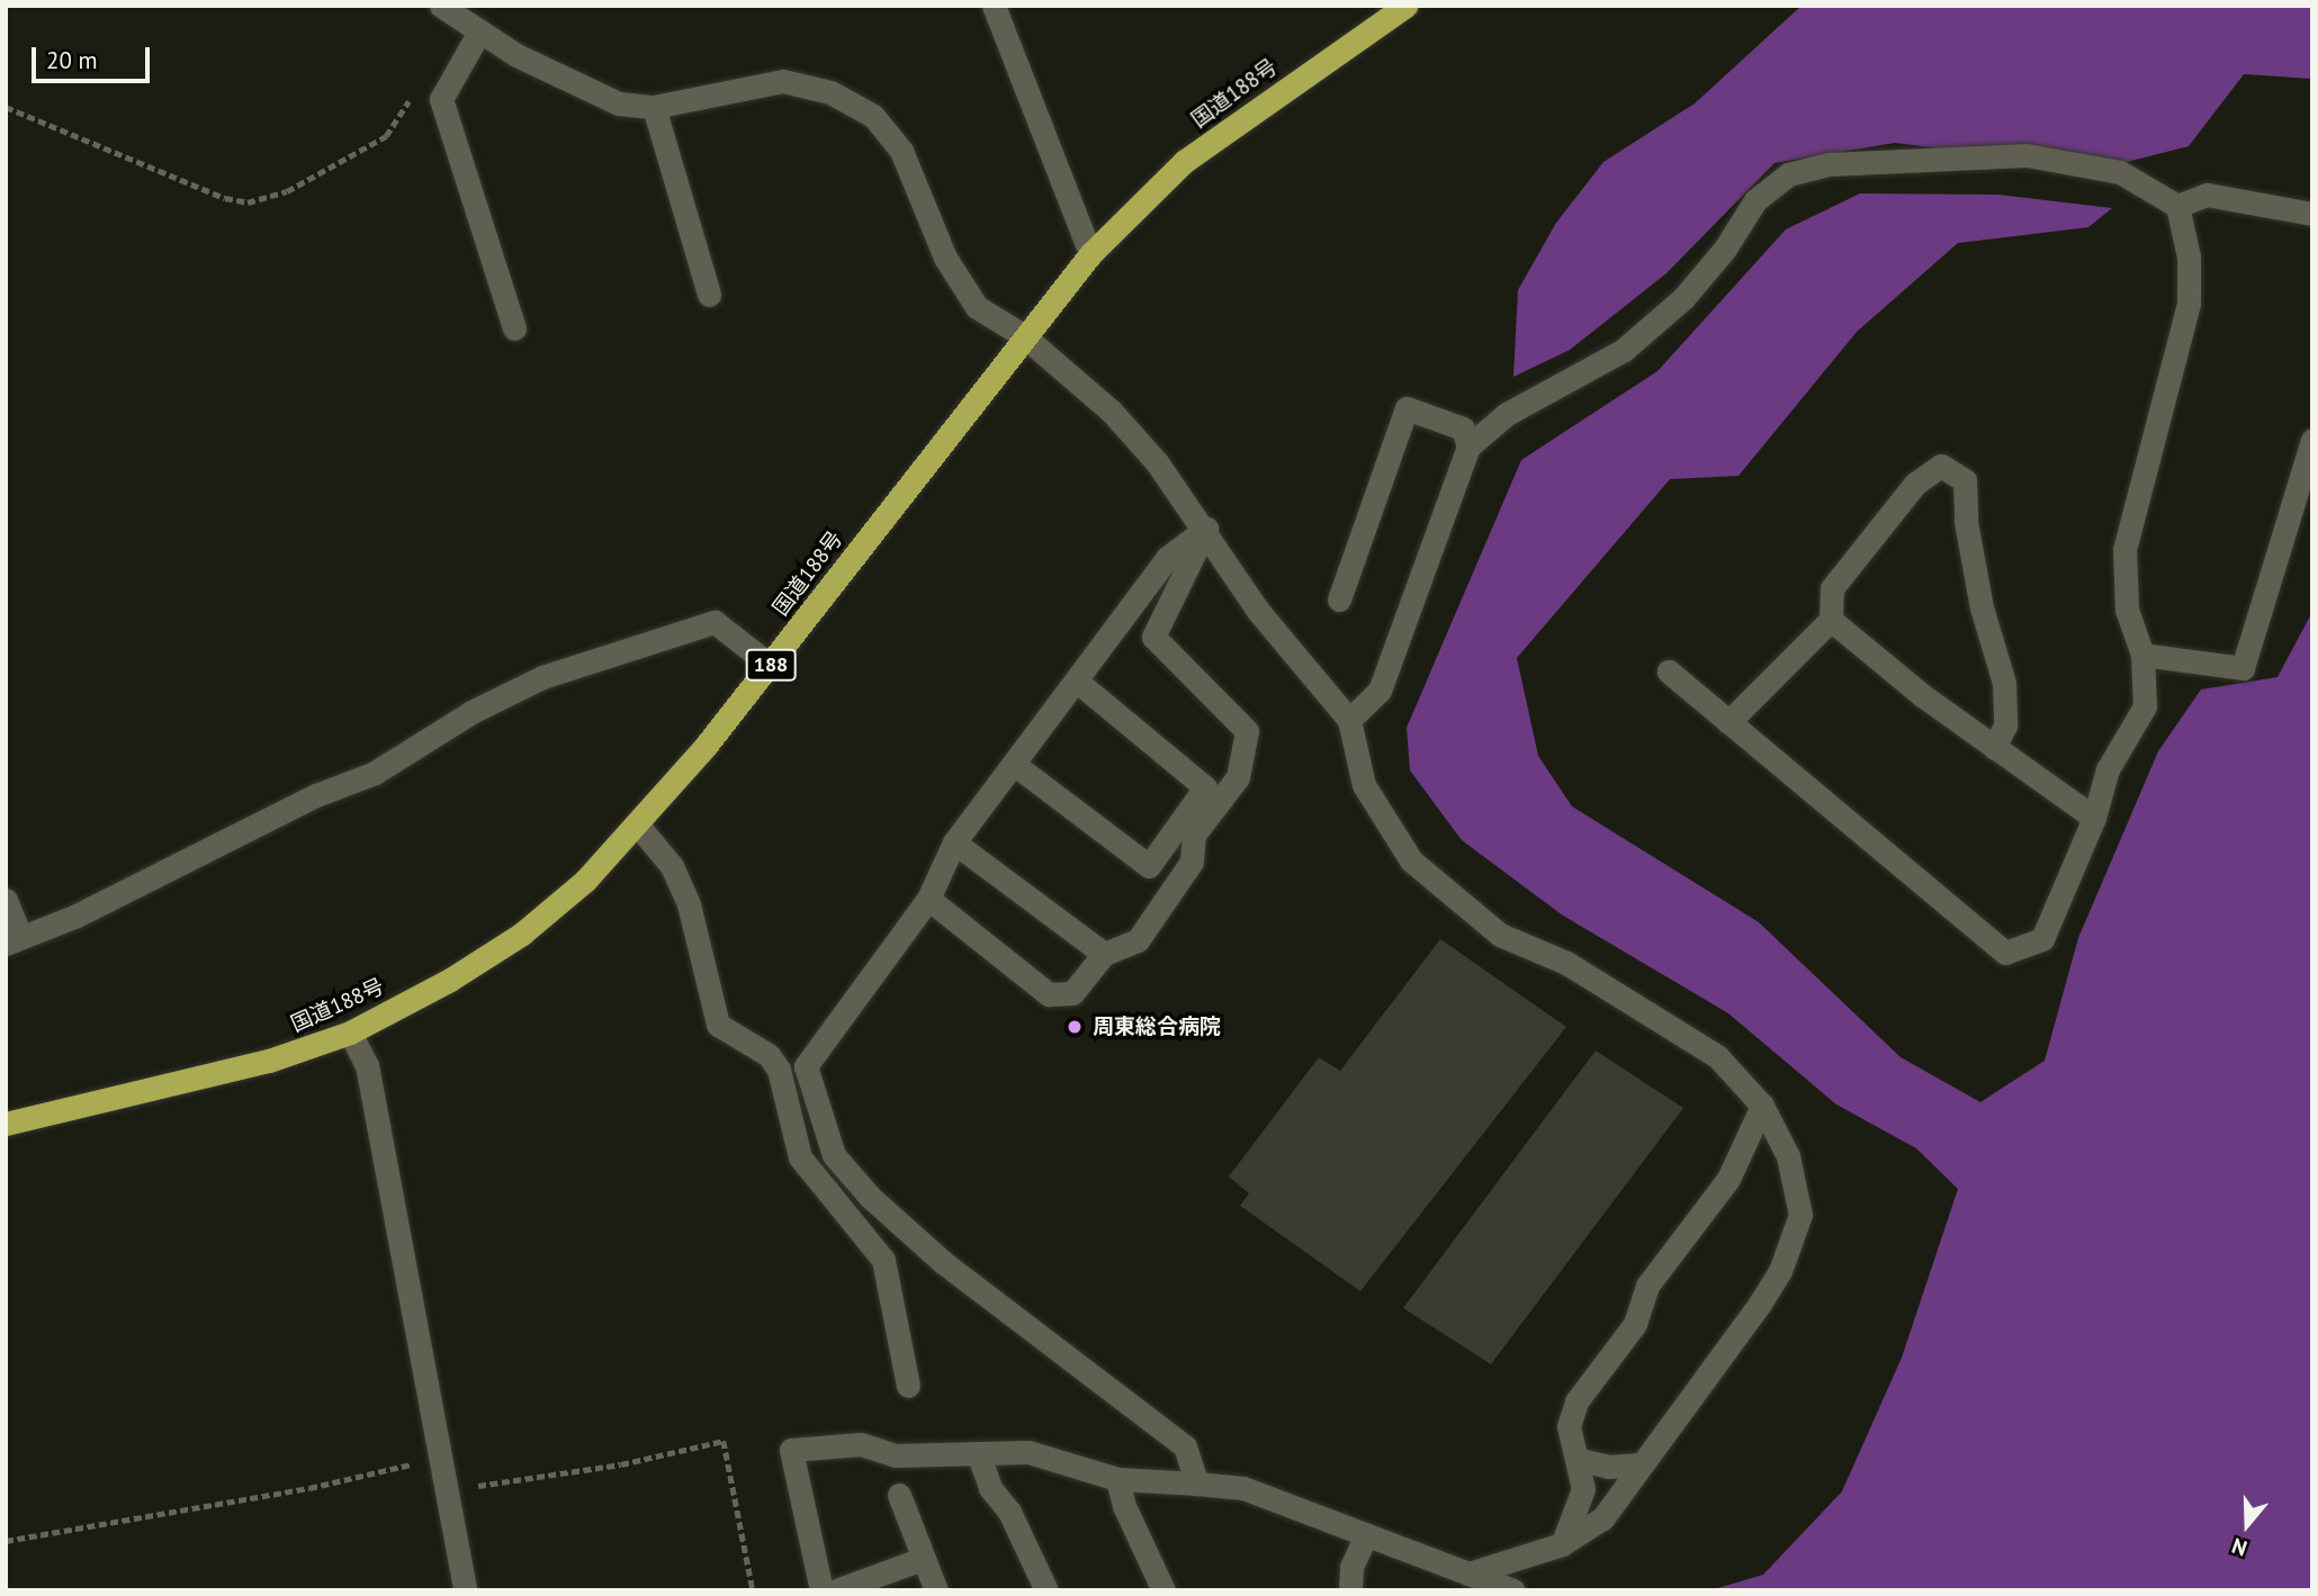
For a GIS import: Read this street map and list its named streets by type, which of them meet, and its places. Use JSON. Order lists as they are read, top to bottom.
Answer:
{
  "streets": {
    "highway": ["国道188号", "188"]
  },
  "places": ["周東総合病院"],
  "scale_bar": "20 m",
  "north": "bottom"
}
